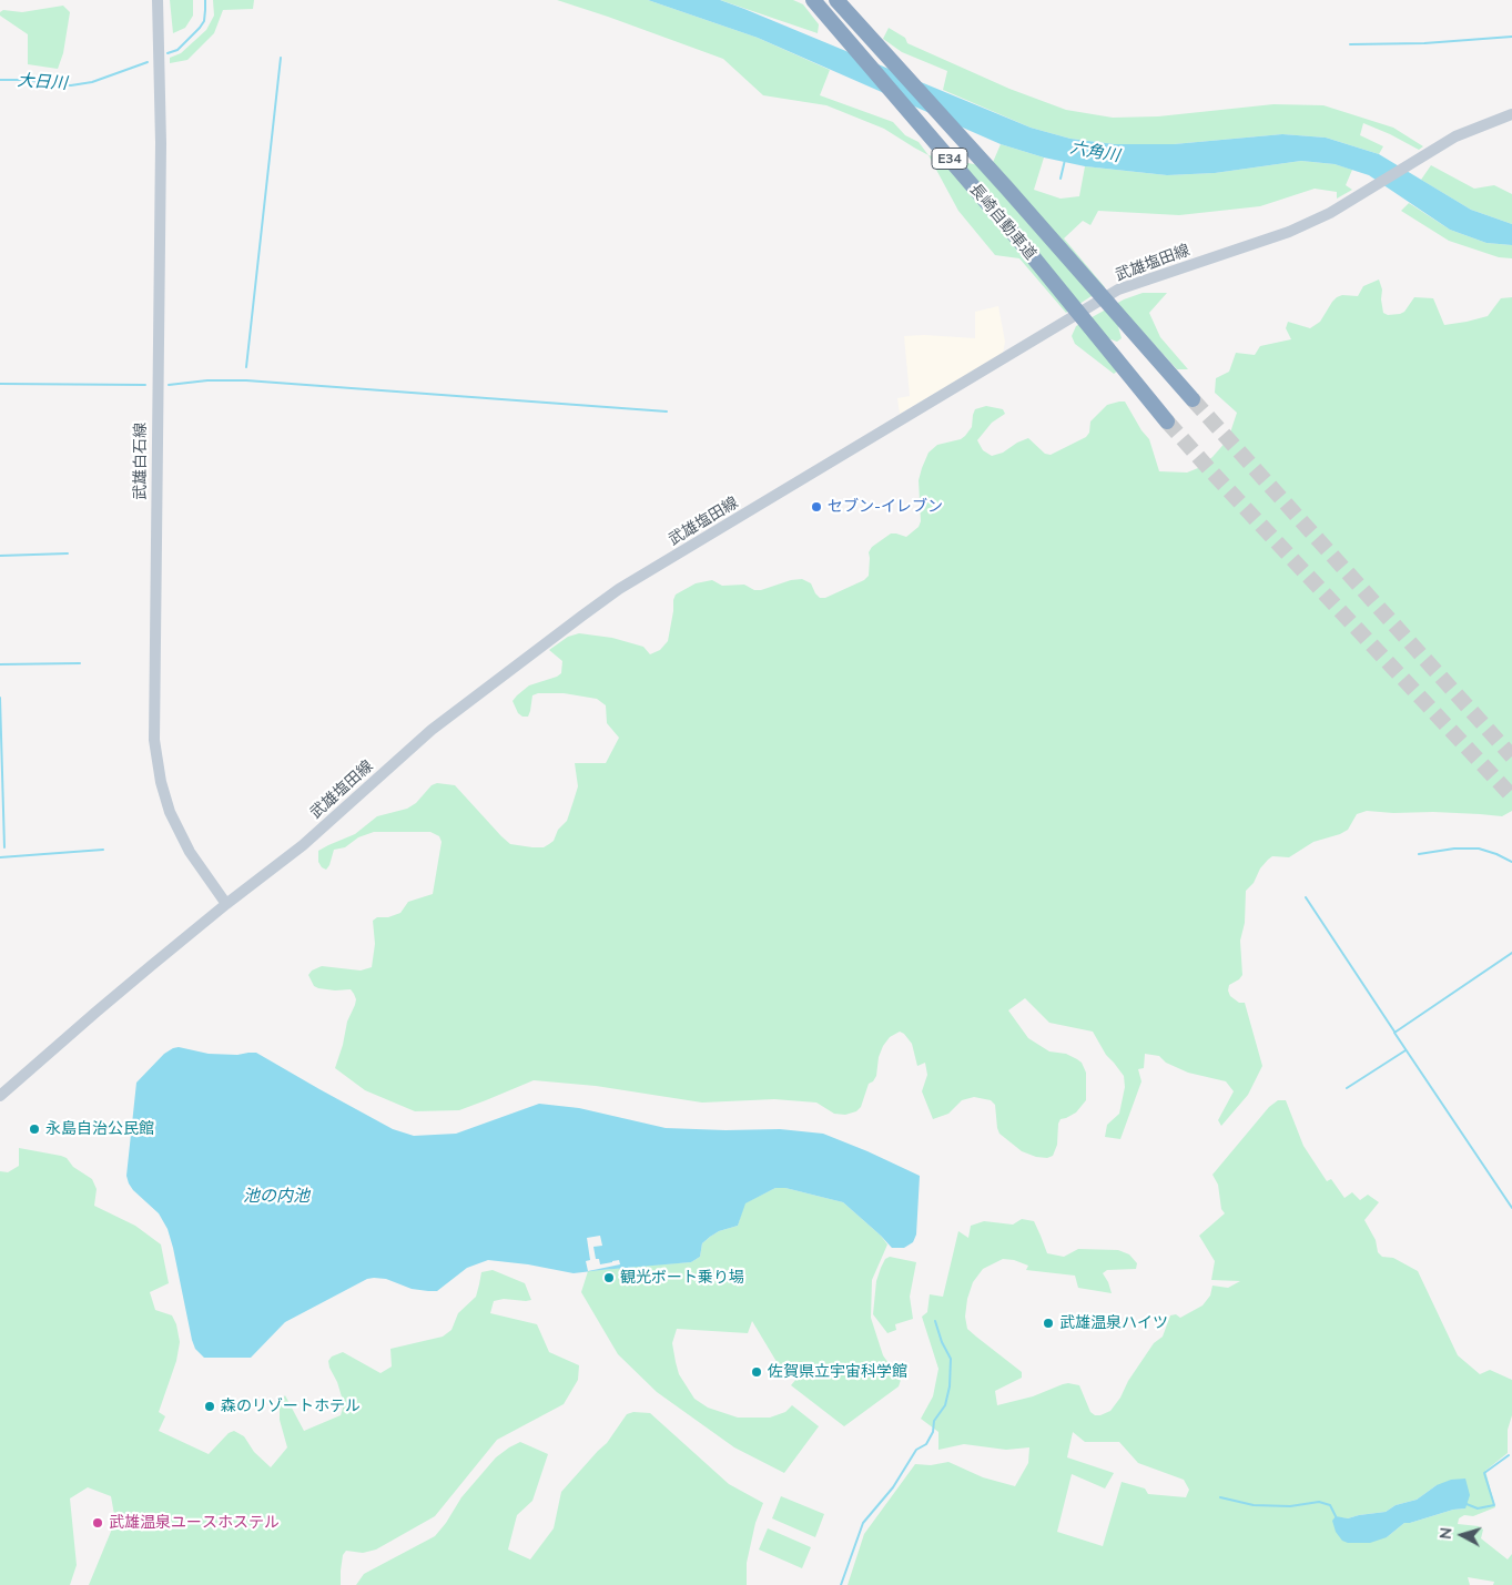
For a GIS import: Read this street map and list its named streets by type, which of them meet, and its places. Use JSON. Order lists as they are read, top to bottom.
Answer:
{
  "streets": {
    "highway": ["E34", "長崎自動車道"],
    "main road": ["武雄塩田線", "武雄白石線"]
  },
  "crossings": [
    ["武雄塩田線", "武雄白石線"]
  ],
  "water": ["大日川", "六角川", "池の内池"],
  "places": [
    "セブン-イレブン",
    "永島自治公民館",
    "観光ボート乗り場",
    "武雄温泉ハイツ",
    "佐賀県立宇宙科学館",
    "森のリゾートホテル",
    "武雄温泉ユースホステル"
  ],
  "north": "left"
}
